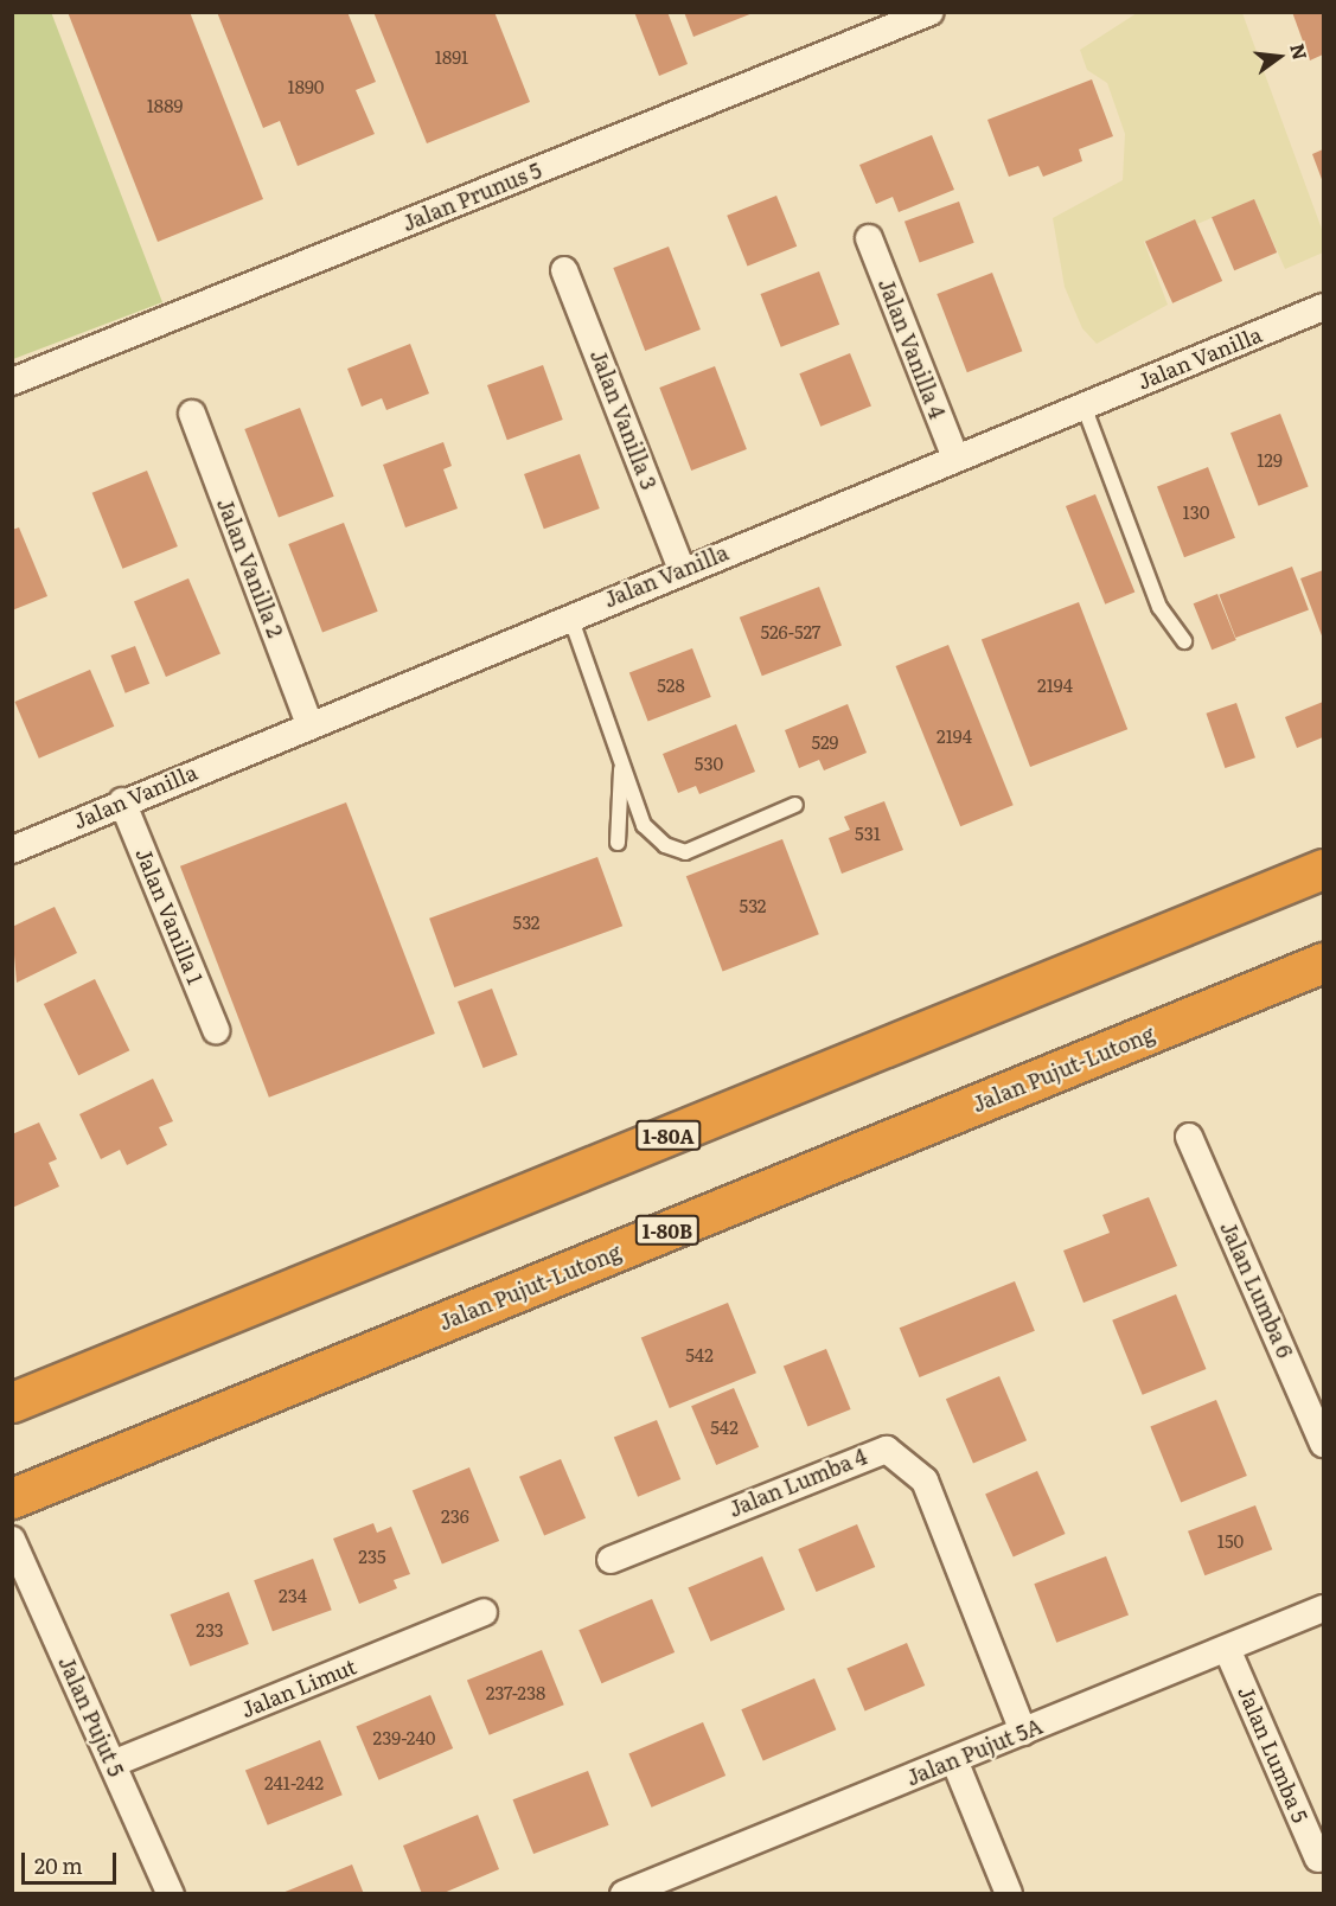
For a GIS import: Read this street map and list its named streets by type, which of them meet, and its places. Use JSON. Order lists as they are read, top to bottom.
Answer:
{
  "streets": {
    "highway": ["Jalan Pujut-Lutong", "1-80A", "1-80B"],
    "street": [
      "Jalan Prunus 5",
      "Jalan Vanilla 4",
      "Jalan Vanilla",
      "Jalan Vanilla 3",
      "Jalan Vanilla 2",
      "Jalan Vanilla 1",
      "Jalan Lumba 6",
      "Jalan Lumba 4",
      "Jalan Limut",
      "Jalan Pujut 5",
      "Jalan Pujut 5A",
      "Jalan Lumba 5"
    ]
  },
  "crossings": [
    ["Jalan Vanilla 4", "Jalan Vanilla"],
    ["Jalan Vanilla", "Jalan Vanilla 3"],
    ["Jalan Vanilla", "Jalan Vanilla 2"],
    ["Jalan Vanilla", "Jalan Vanilla 1"],
    ["Jalan Lumba 4", "Jalan Pujut 5A"],
    ["Jalan Limut", "Jalan Pujut 5"],
    ["Jalan Pujut 5A", "Jalan Lumba 5"]
  ],
  "house_numbers": [
    "1891",
    "1890",
    "1889",
    "129",
    "130",
    "526-527",
    "528",
    "2194",
    "2194",
    "529",
    "530",
    "531",
    "532",
    "532",
    "542",
    "542",
    "236",
    "150",
    "235",
    "234",
    "233",
    "237-238",
    "239-240",
    "241-242"
  ],
  "scale_bar": "20 m",
  "north": "right"
}
